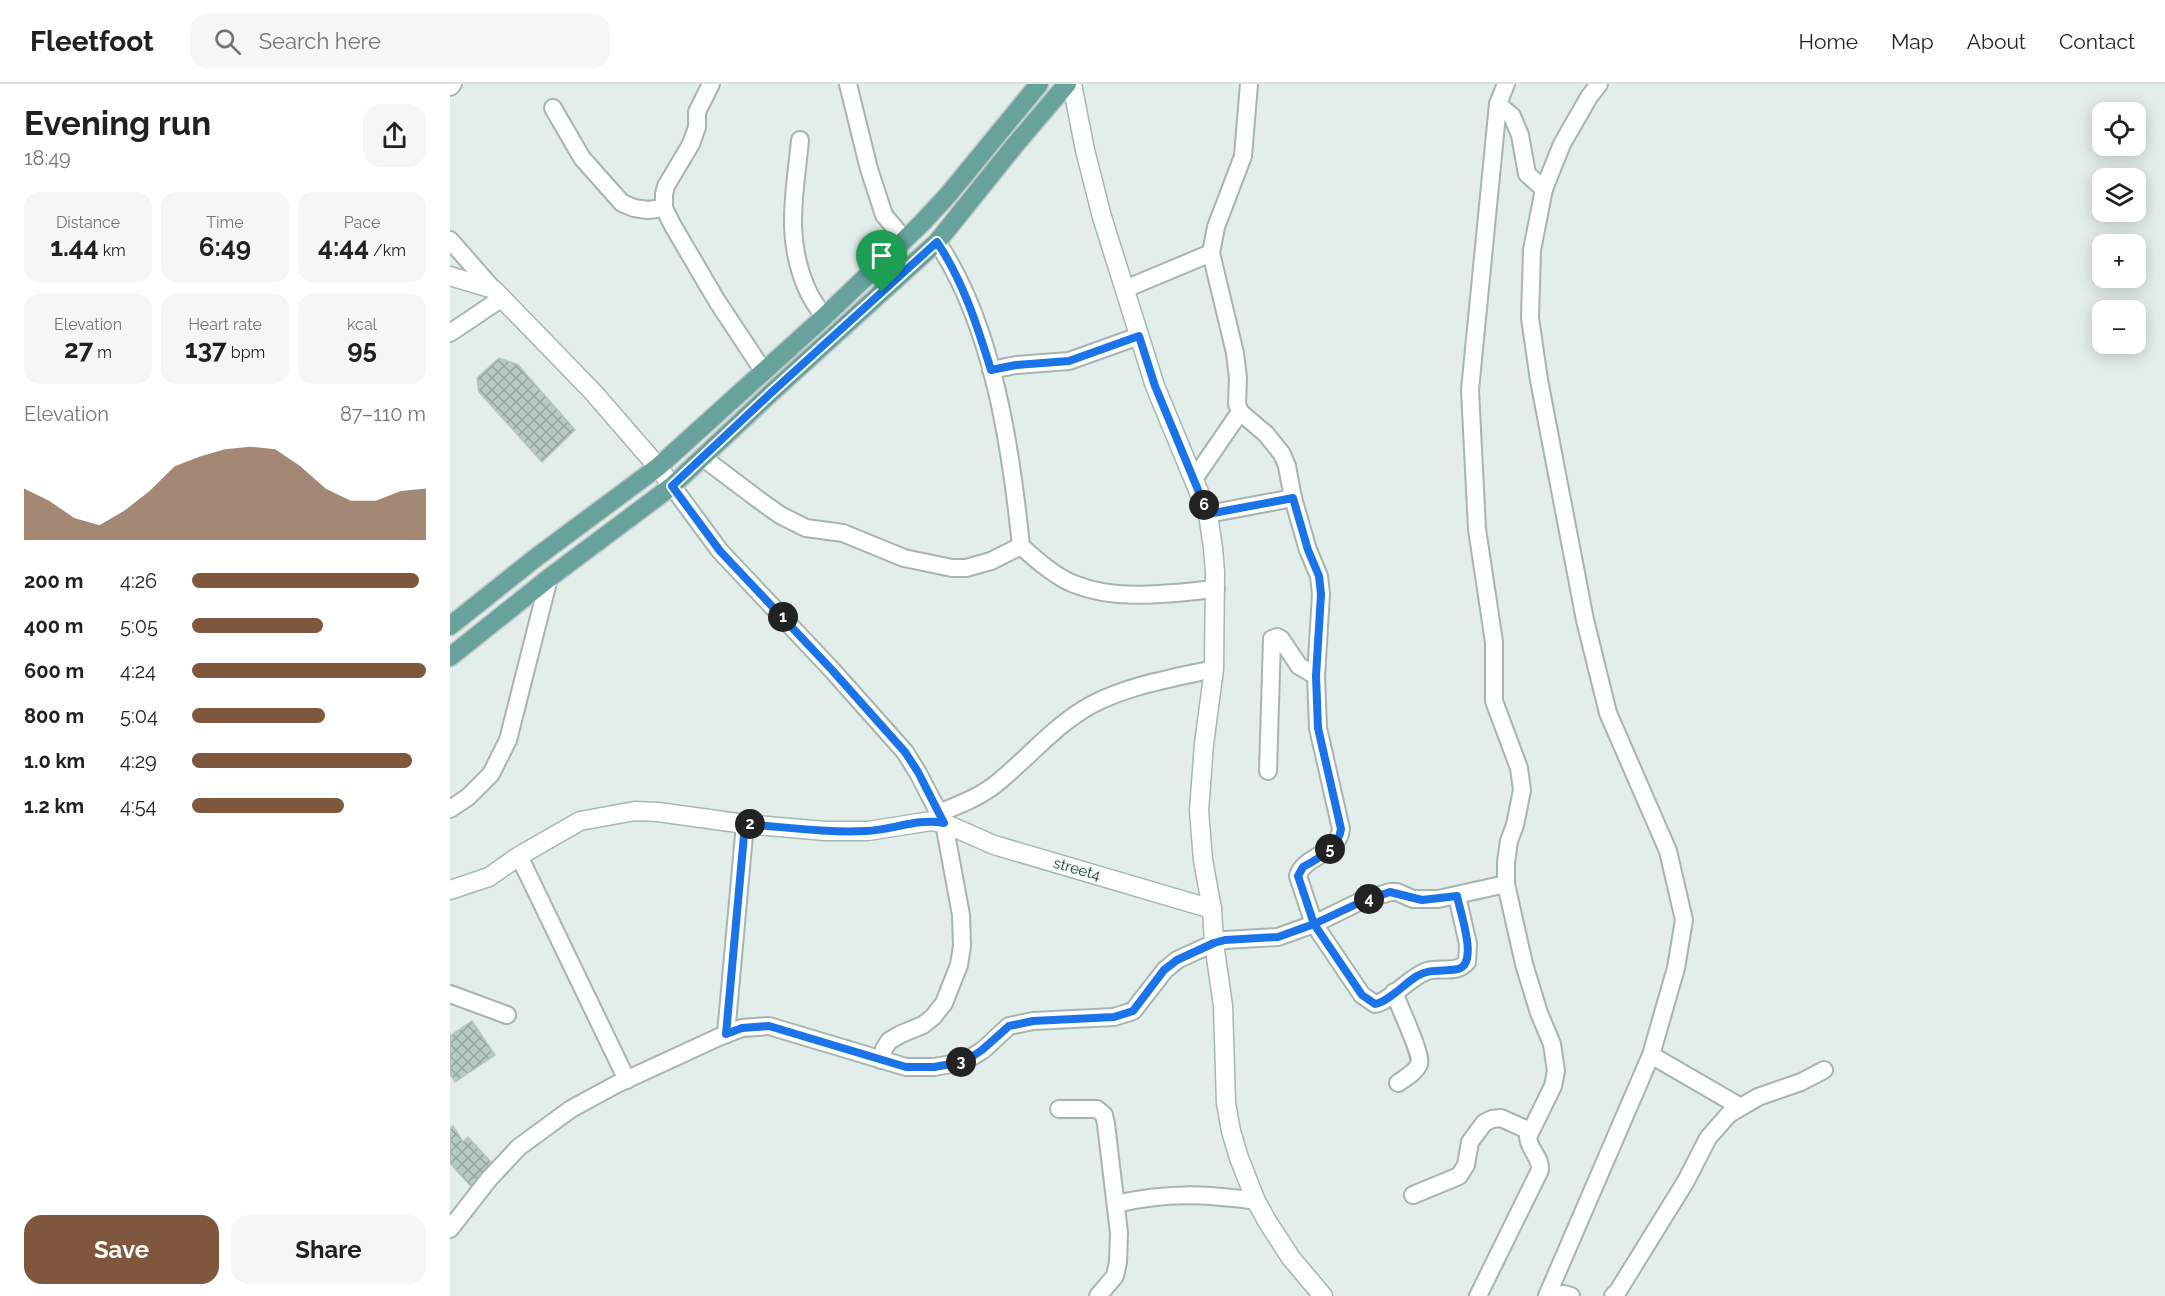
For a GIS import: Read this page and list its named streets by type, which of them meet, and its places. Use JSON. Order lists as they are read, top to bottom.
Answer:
{
  "streets": {
    "main road": ["street4"]
  },
  "page": {
    "header": "Fleetfoot",
    "search": "Search here",
    "nav": [
      "Home",
      "Map",
      "About",
      "Contact"
    ],
    "heading": ["Evening run", "18:49"],
    "map_buttons": ["+", "−"],
    "stats": [
      ["Distance", "1.44 km"],
      ["Time", "6:49"],
      ["Pace", "4:44 /km"],
      ["Elevation", "27 m"],
      ["Heart rate", "137 bpm"],
      ["kcal", "95"]
    ],
    "chart": ["Elevation", "87–110 m"],
    "pins": [
      "6",
      "1",
      "2",
      "5",
      "4",
      "3"
    ],
    "list": [
      {
        "name": "200 m",
        "note": "4:26"
      },
      {
        "name": "400 m",
        "note": "5:05"
      },
      {
        "name": "600 m",
        "note": "4:24"
      },
      {
        "name": "800 m",
        "note": "5:04"
      },
      {
        "name": "1.0 km",
        "note": "4:29"
      },
      {
        "name": "1.2 km",
        "note": "4:54"
      }
    ],
    "buttons": ["Save", "Share"]
  }
}
